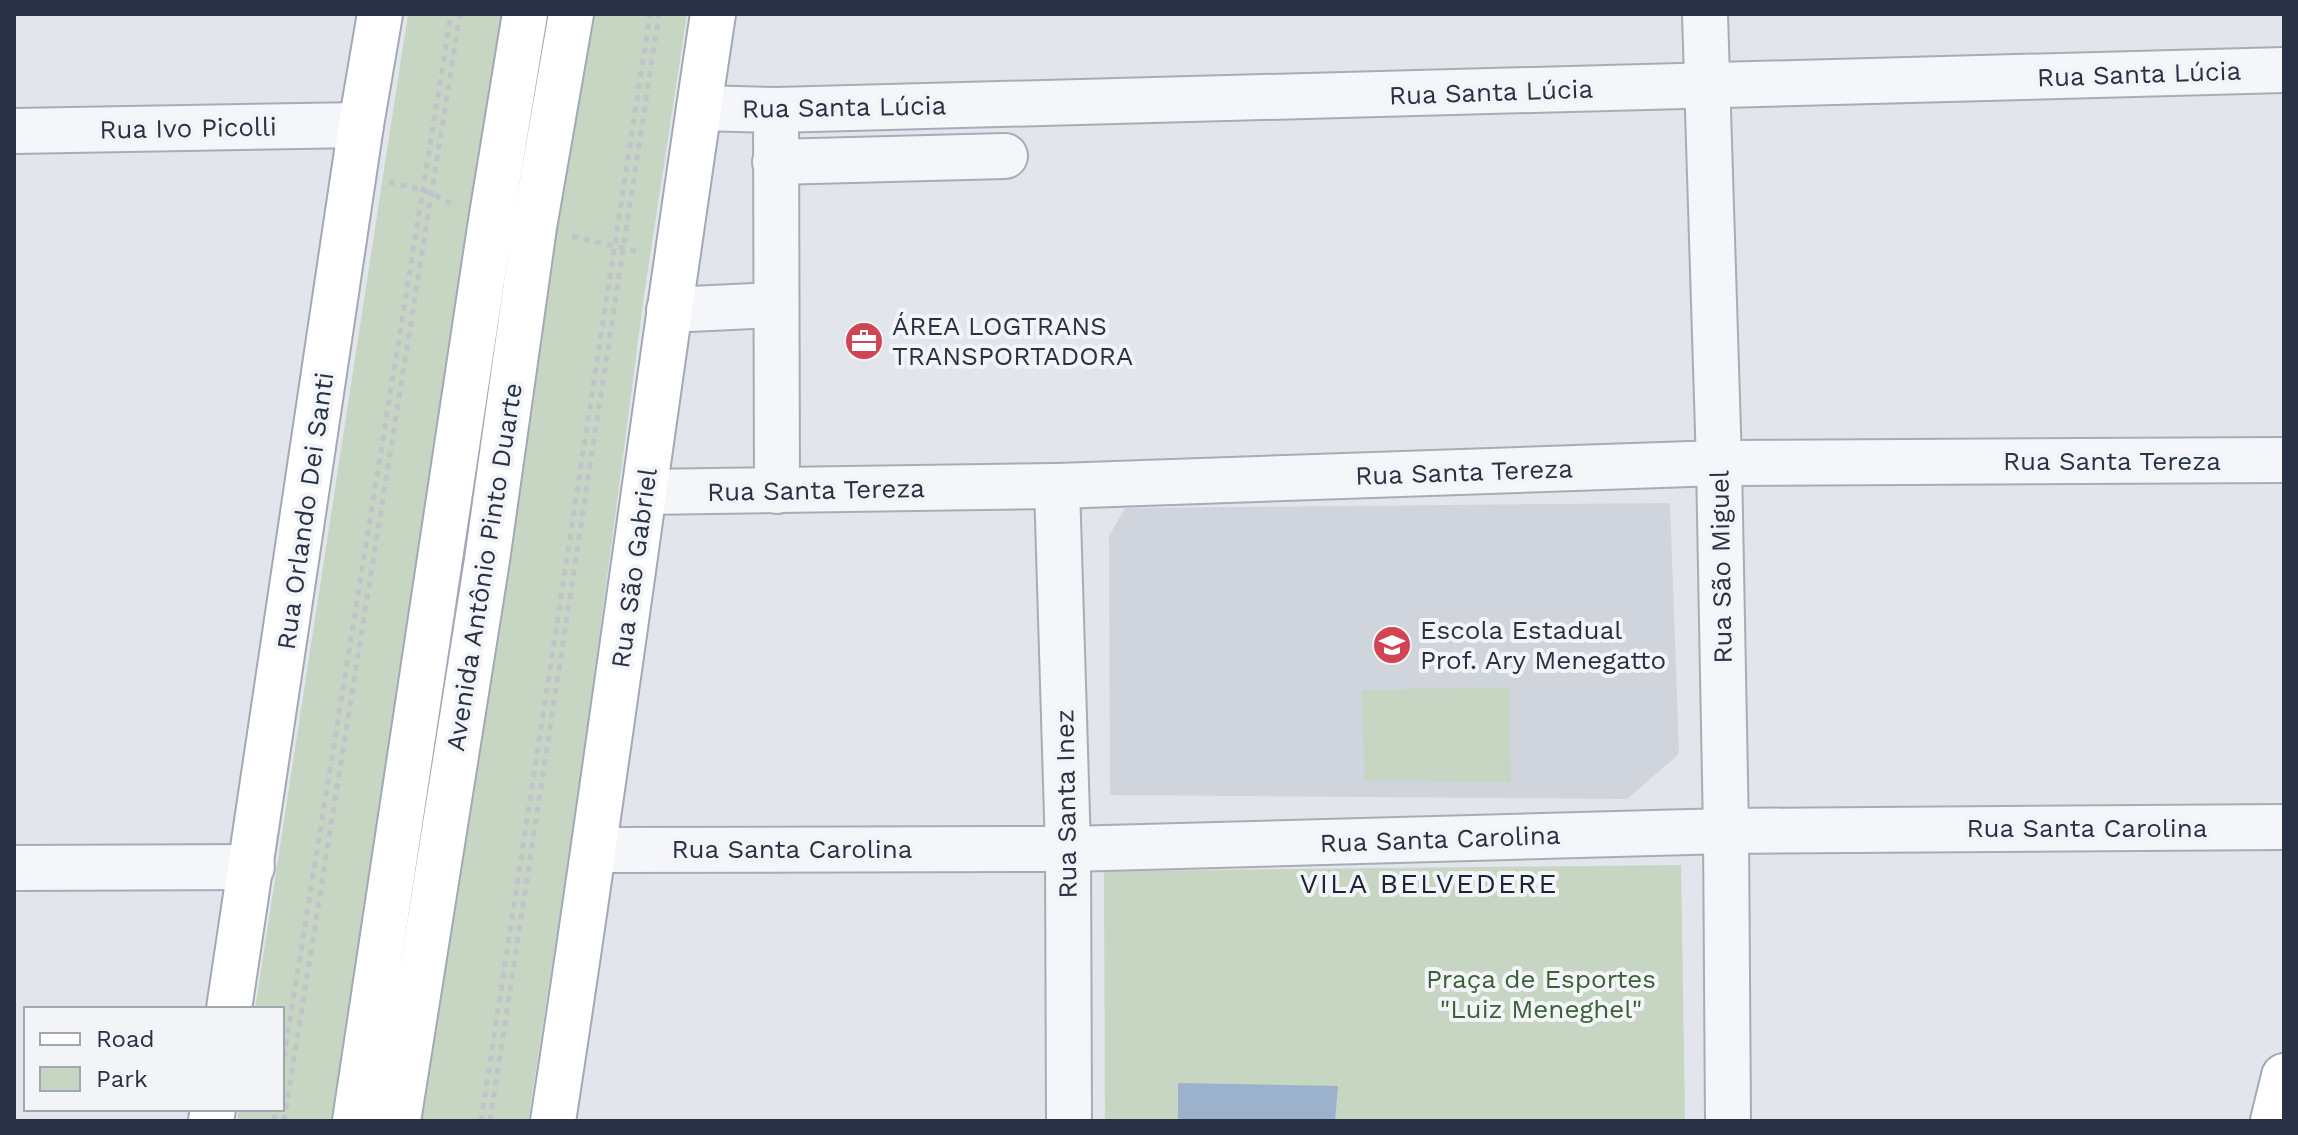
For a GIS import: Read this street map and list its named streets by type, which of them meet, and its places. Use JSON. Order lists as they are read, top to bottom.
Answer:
{
  "streets": {
    "main road": ["Rua Orlando Dei Santi", "Avenida Antônio Pinto Duarte", "Rua São Gabriel"],
    "street": [
      "Rua Santa Lúcia",
      "Rua Ivo Picolli",
      "Rua Santa Tereza",
      "Rua São Miguel",
      "Rua Santa Inez",
      "Rua Santa Carolina"
    ]
  },
  "crossings": [
    ["Rua Santa Lúcia", "Rua São Miguel"],
    ["Rua Santa Lúcia", "Rua São Gabriel"],
    ["Rua Ivo Picolli", "Rua Orlando Dei Santi"],
    ["Rua Santa Tereza", "Rua São Miguel"],
    ["Rua Santa Tereza", "Rua São Gabriel"],
    ["Rua Santa Tereza", "Rua Santa Inez"],
    ["Rua São Miguel", "Rua Santa Carolina"],
    ["Rua São Gabriel", "Rua Santa Carolina"],
    ["Rua Santa Inez", "Rua Santa Carolina"]
  ],
  "districts": ["VILA BELVEDERE"],
  "parks": ["Praça de Esportes \"Luiz Meneghel\""],
  "places": {
    "office": ["ÁREA LOGTRANS TRANSPORTADORA"],
    "school or university": ["Escola Estadual Prof. Ary Menegatto"]
  },
  "legend": ["Road", "Park"]
}
